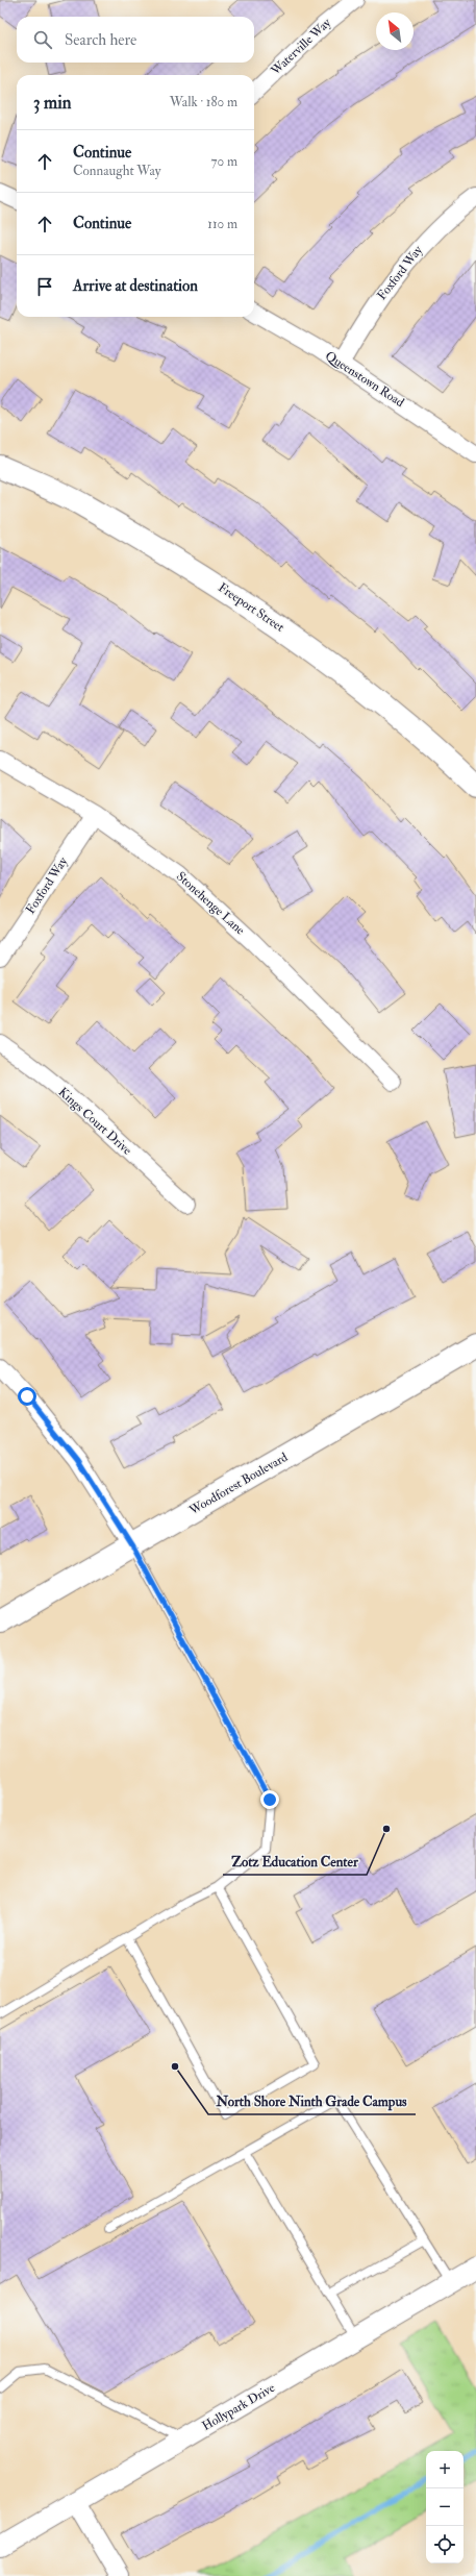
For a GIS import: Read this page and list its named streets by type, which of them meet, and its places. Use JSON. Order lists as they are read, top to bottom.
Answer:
{
  "streets": {
    "main road": ["Freeport Street", "Woodforest Boulevard"],
    "street": [
      "Waterville Way",
      "Foxford Way",
      "Queenstown Road",
      "Stonehenge Lane",
      "Kings Court Drive",
      "Hollypark Drive"
    ]
  },
  "crossings": [
    ["Foxford Way", "Queenstown Road"],
    ["Foxford Way", "Stonehenge Lane"]
  ],
  "places": ["Zotz Education Center", "North Shore Ninth Grade Campus"],
  "north": "top left",
  "page": {
    "search": "Search here",
    "heading": ["3 min", "Walk · 180 m"],
    "list": [
      ["Continue", "Connaught Way", "70 m"],
      ["Continue", "110 m"],
      "Arrive at destination"
    ],
    "map_buttons": ["+", "−"]
  }
}
